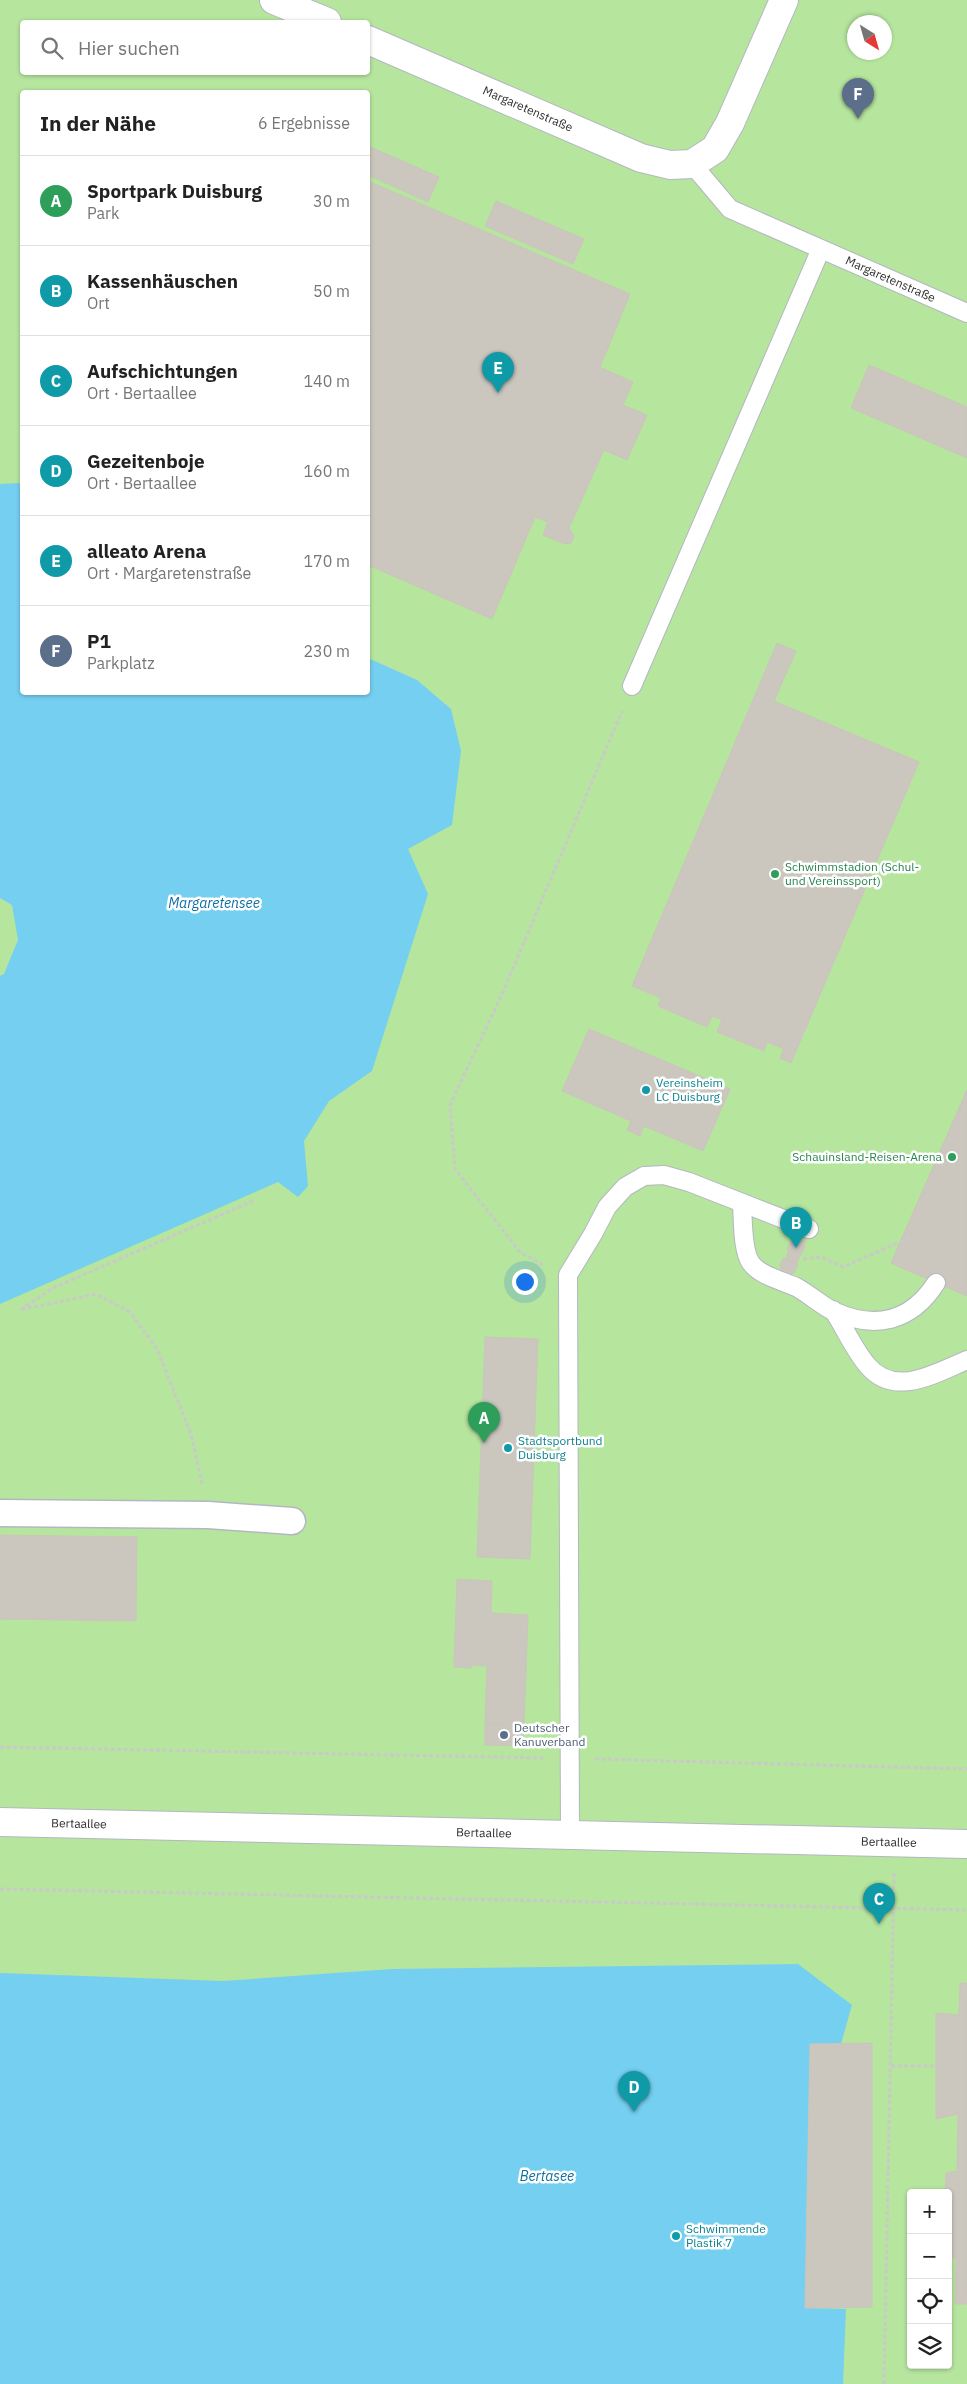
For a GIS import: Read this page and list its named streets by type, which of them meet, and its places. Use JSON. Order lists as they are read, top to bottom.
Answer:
{
  "streets": {
    "street": ["Margaretenstraße", "Bertaallee"]
  },
  "water": ["Margaretensee", "Bertasee"],
  "places": [
    "Schwimmstadion (Schul- und Vereinssport)",
    "Vereinsheim LC Duisburg",
    "Schauinsland-Reisen-Arena",
    "Stadtsportbund Duisburg",
    "Deutscher Kanuverband",
    "Schwimmende Plastik 7"
  ],
  "north": "bottom right",
  "page": {
    "search": "Hier suchen",
    "pins": [
      "F",
      "E",
      "B",
      "A",
      "C",
      "D"
    ],
    "heading": ["In der Nähe", "6 Ergebnisse"],
    "list": [
      {
        "mark": "A",
        "name": "Sportpark Duisburg",
        "note": "Park",
        "value": "30 m"
      },
      {
        "mark": "B",
        "name": "Kassenhäuschen",
        "note": "Ort",
        "value": "50 m"
      },
      {
        "mark": "C",
        "name": "Aufschichtungen",
        "note": "Ort · Bertaallee",
        "value": "140 m"
      },
      {
        "mark": "D",
        "name": "Gezeitenboje",
        "note": "Ort · Bertaallee",
        "value": "160 m"
      },
      {
        "mark": "E",
        "name": "alleato Arena",
        "note": "Ort · Margaretenstraße",
        "value": "170 m"
      },
      {
        "mark": "F",
        "name": "P1",
        "note": "Parkplatz",
        "value": "230 m"
      }
    ],
    "map_buttons": ["+", "−"]
  }
}
